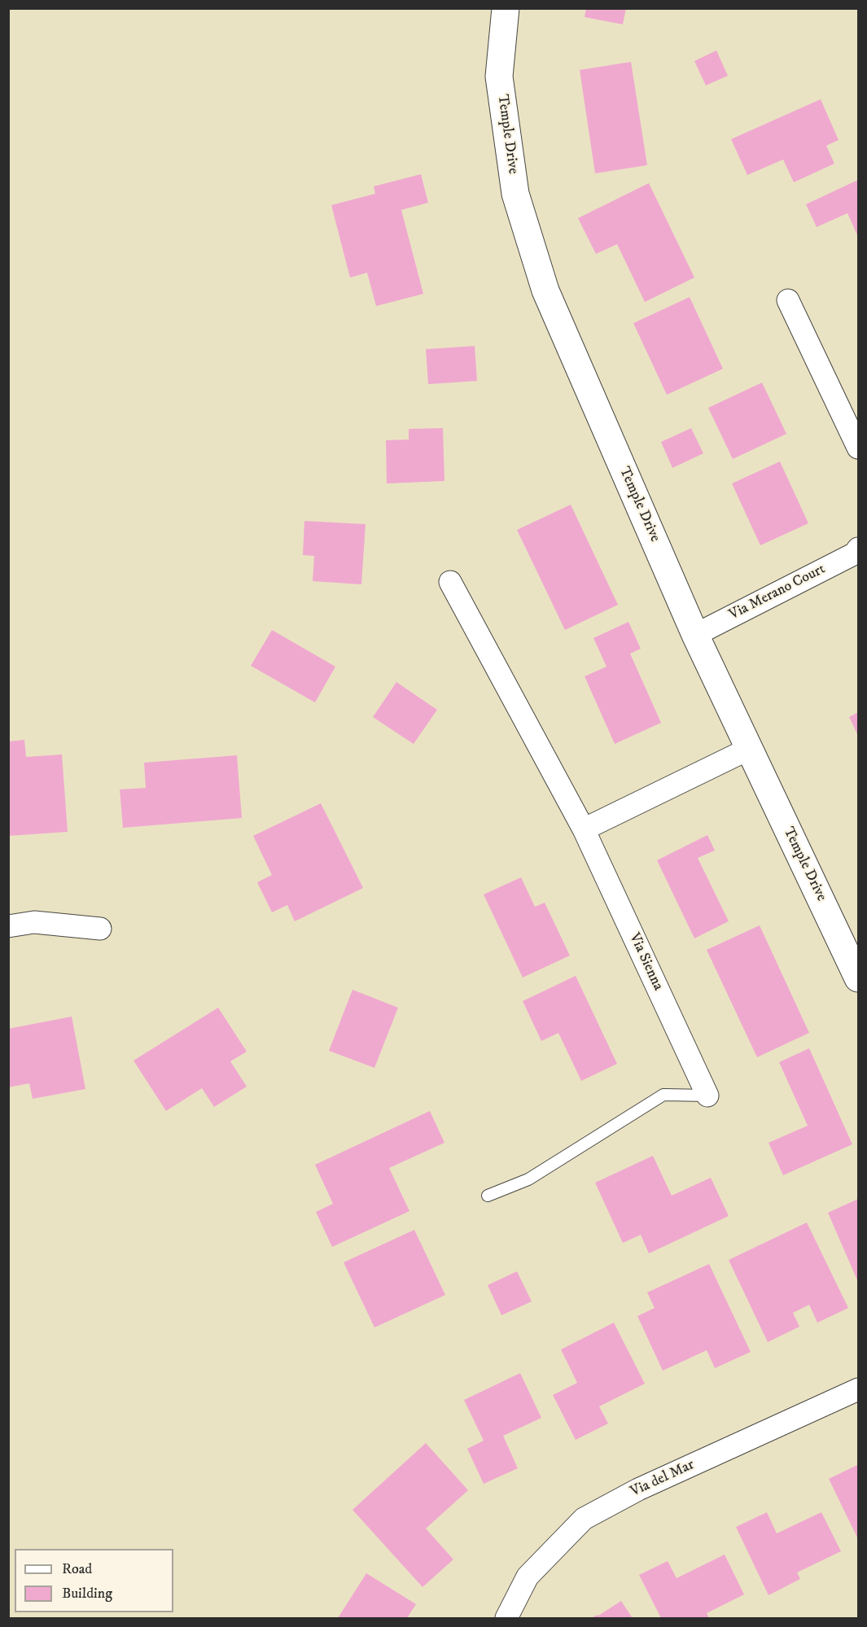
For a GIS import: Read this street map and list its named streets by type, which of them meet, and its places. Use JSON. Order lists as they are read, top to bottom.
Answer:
{
  "streets": {
    "street": [
      "Temple Drive",
      "Via Merano Court",
      "Via Sienna",
      "Via del Mar"
    ]
  },
  "crossings": [
    ["Temple Drive", "Via Merano Court"]
  ],
  "legend": ["Road", "Building"]
}
